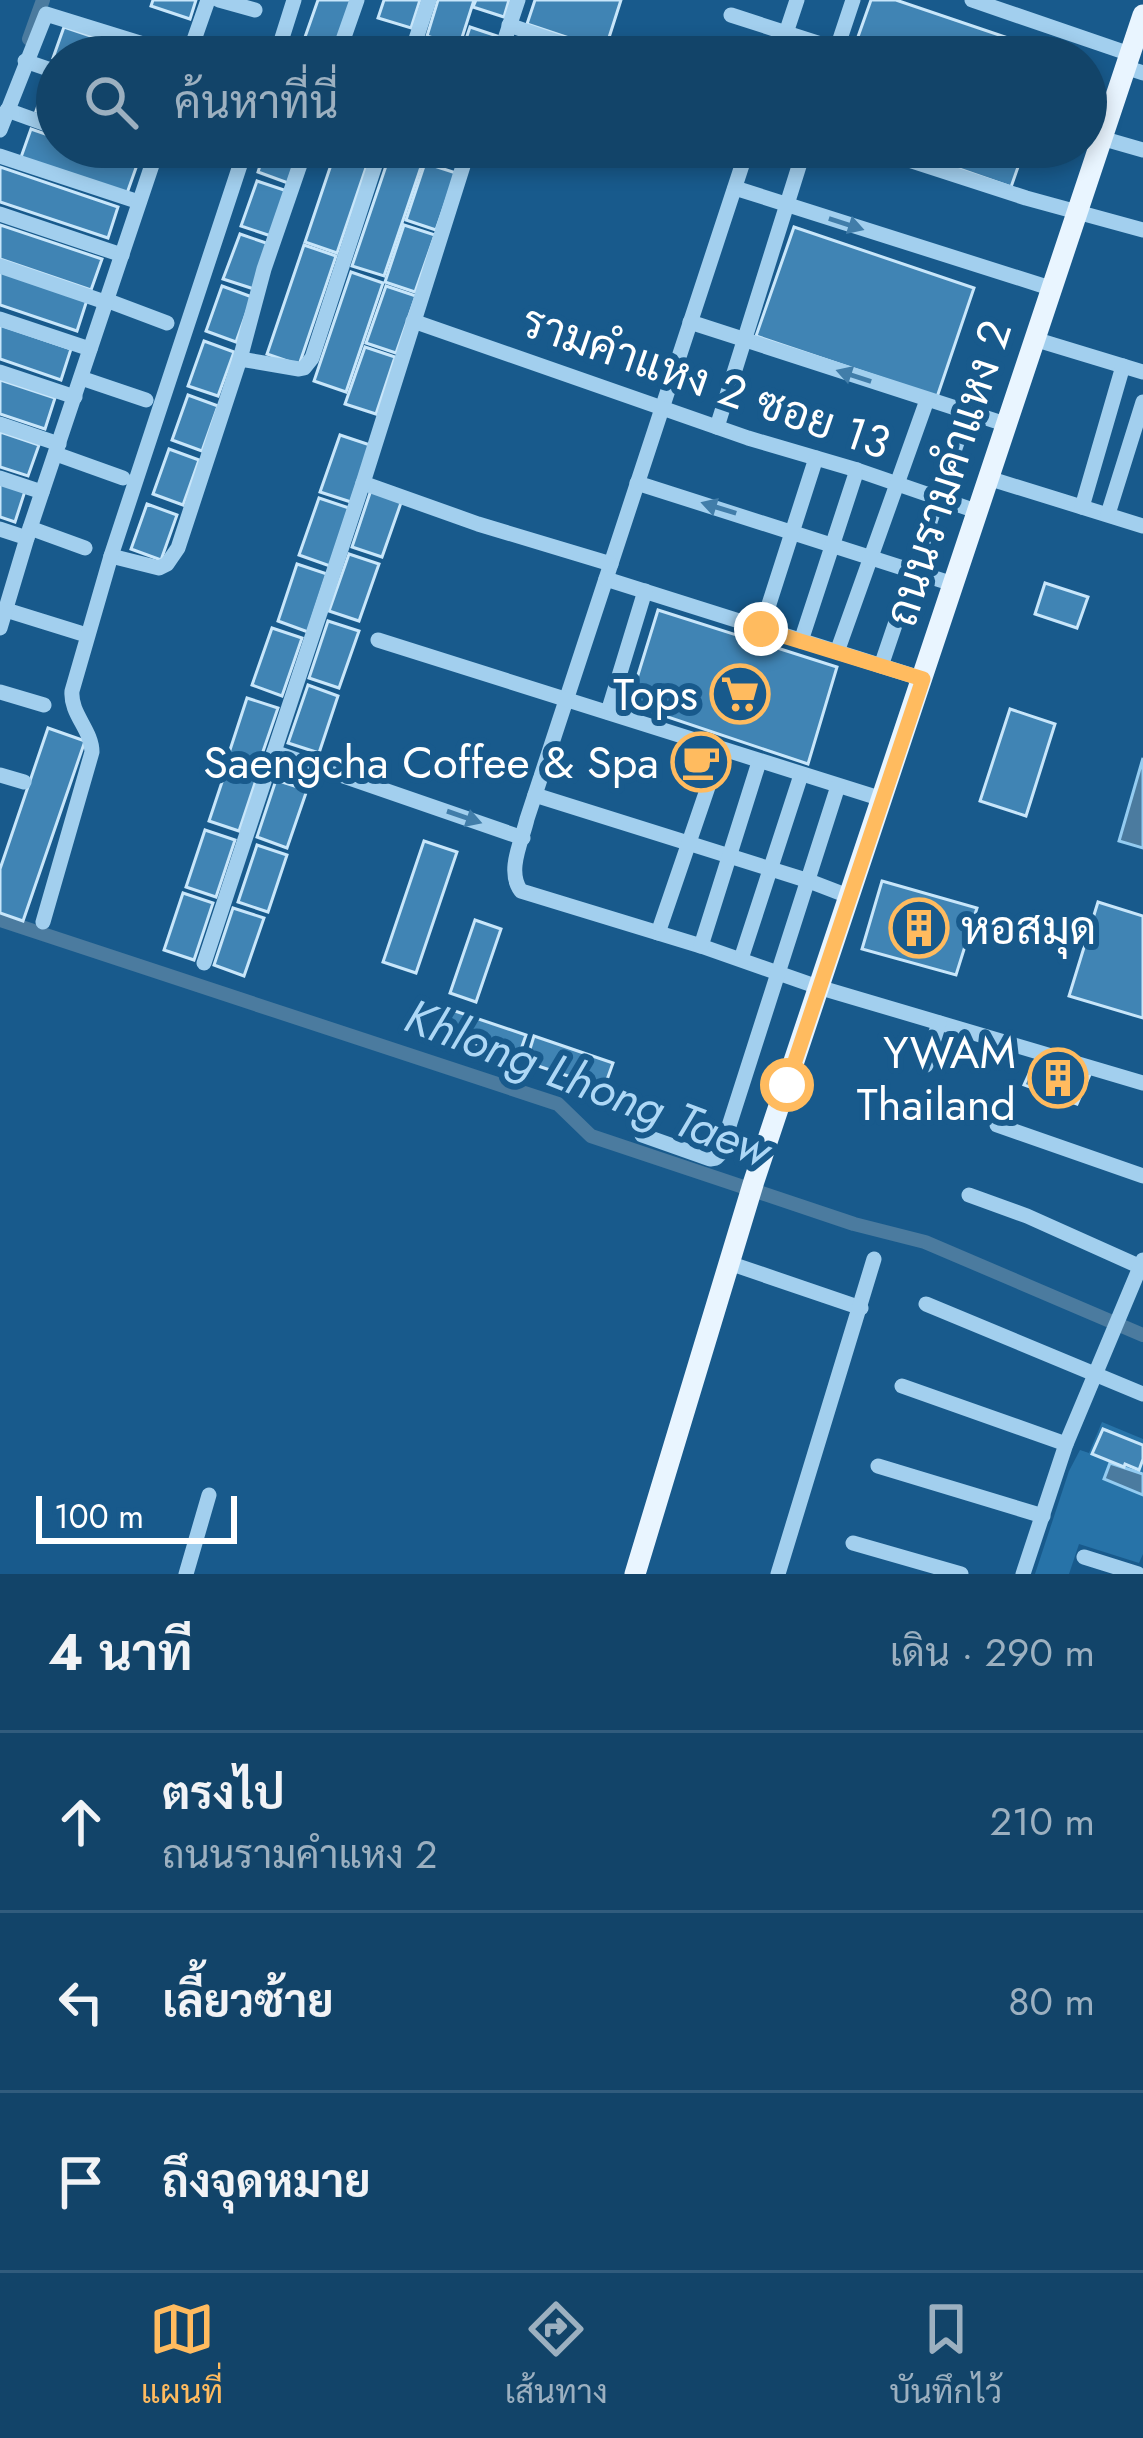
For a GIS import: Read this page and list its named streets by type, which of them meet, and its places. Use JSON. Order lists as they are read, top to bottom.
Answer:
{
  "streets": {
    "main road": ["ถนนรามคำแหง 2"],
    "street": ["รามคำแหง 2 ซอย 13"]
  },
  "crossings": [
    ["รามคำแหง 2 ซอย 13", "ถนนรามคำแหง 2"]
  ],
  "water": ["Khlong Lhong Taew"],
  "places": {
    "supermarket": ["Tops"],
    "cafe": ["Saengcha Coffee & Spa"],
    "building": ["หอสมุด", "YWAM Thailand"]
  },
  "scale_bar": "100 m",
  "page": {
    "search": "ค้นหาที่นี่",
    "scale": "100 m",
    "heading": ["4 นาที", "เดิน · 290 m"],
    "list": [
      ["ตรงไป", "ถนนรามคำแหง 2", "210 m"],
      ["เลี้ยวซ้าย", "80 m"],
      "ถึงจุดหมาย"
    ],
    "nav": ["แผนที่", "เส้นทาง", "บันทึกไว้"]
  }
}
